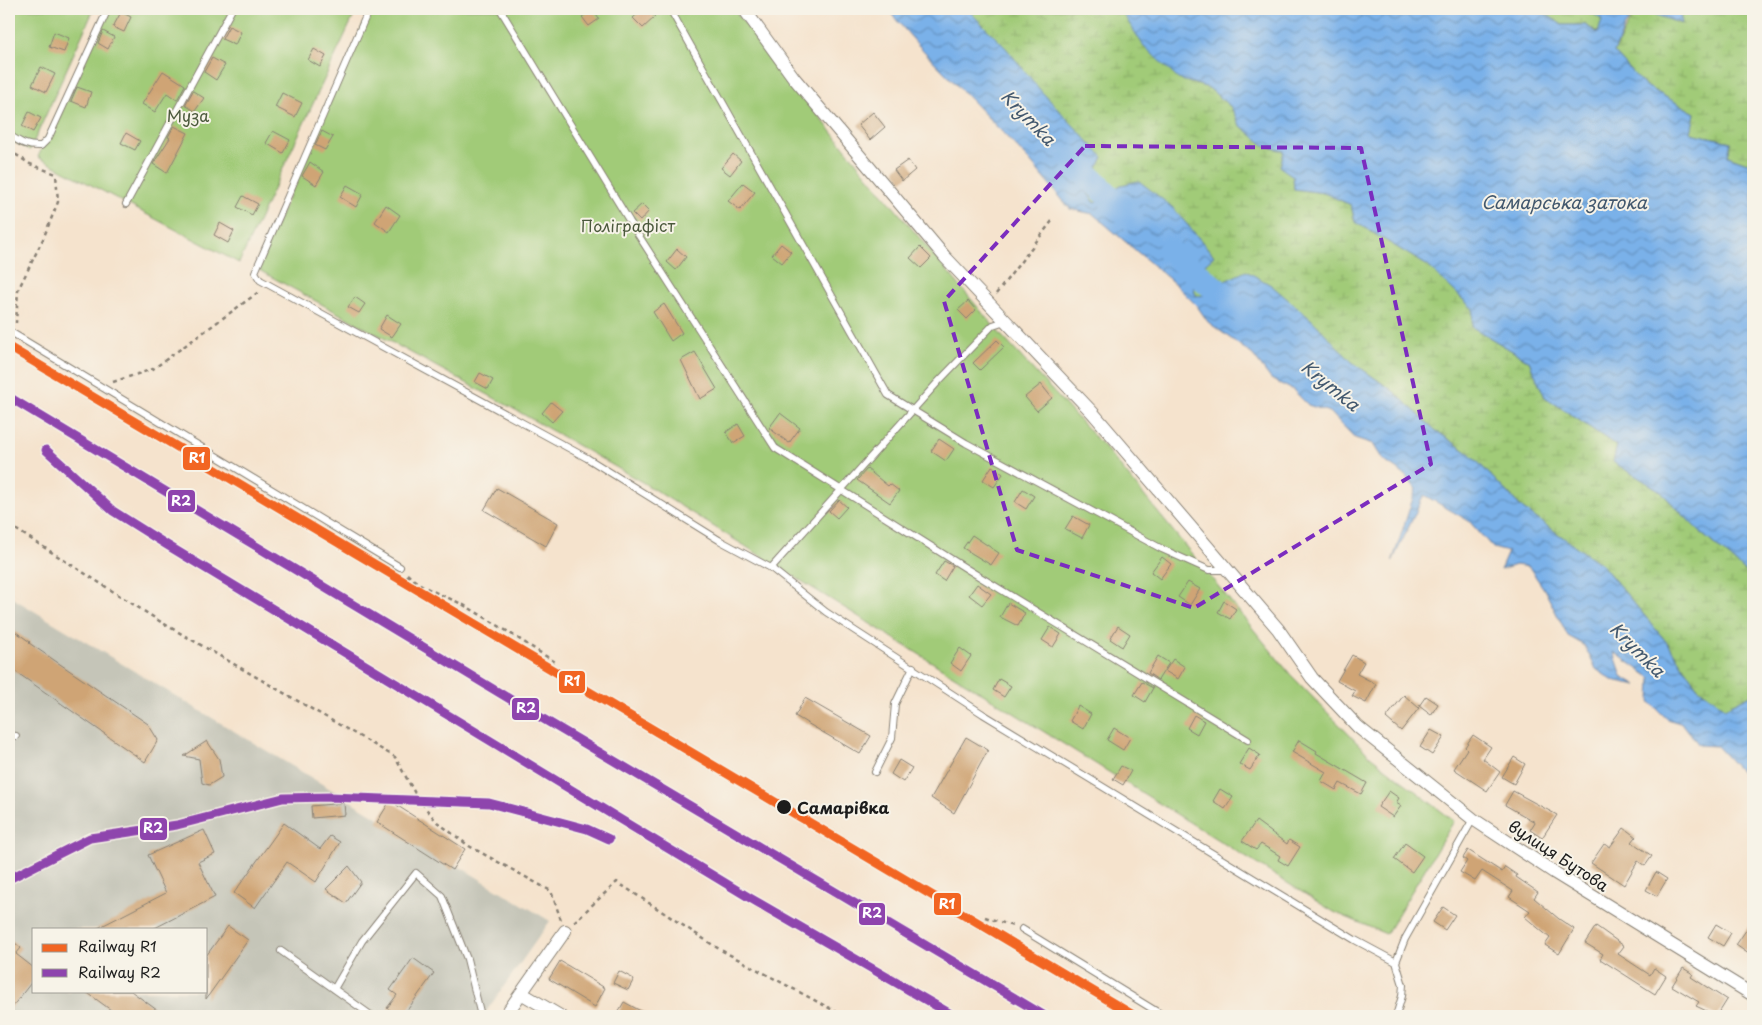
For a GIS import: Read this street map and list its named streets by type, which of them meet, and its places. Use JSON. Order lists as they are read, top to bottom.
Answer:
{
  "streets": {
    "street": ["вулиця Бутова"]
  },
  "water": ["Krymka", "Самарська затока"],
  "parks": ["Муза", "Поліграфіст"],
  "places": ["Самарівка"],
  "lines": ["rail line R1", "rail line R2"],
  "legend": ["Railway R1", "Railway R2"]
}
